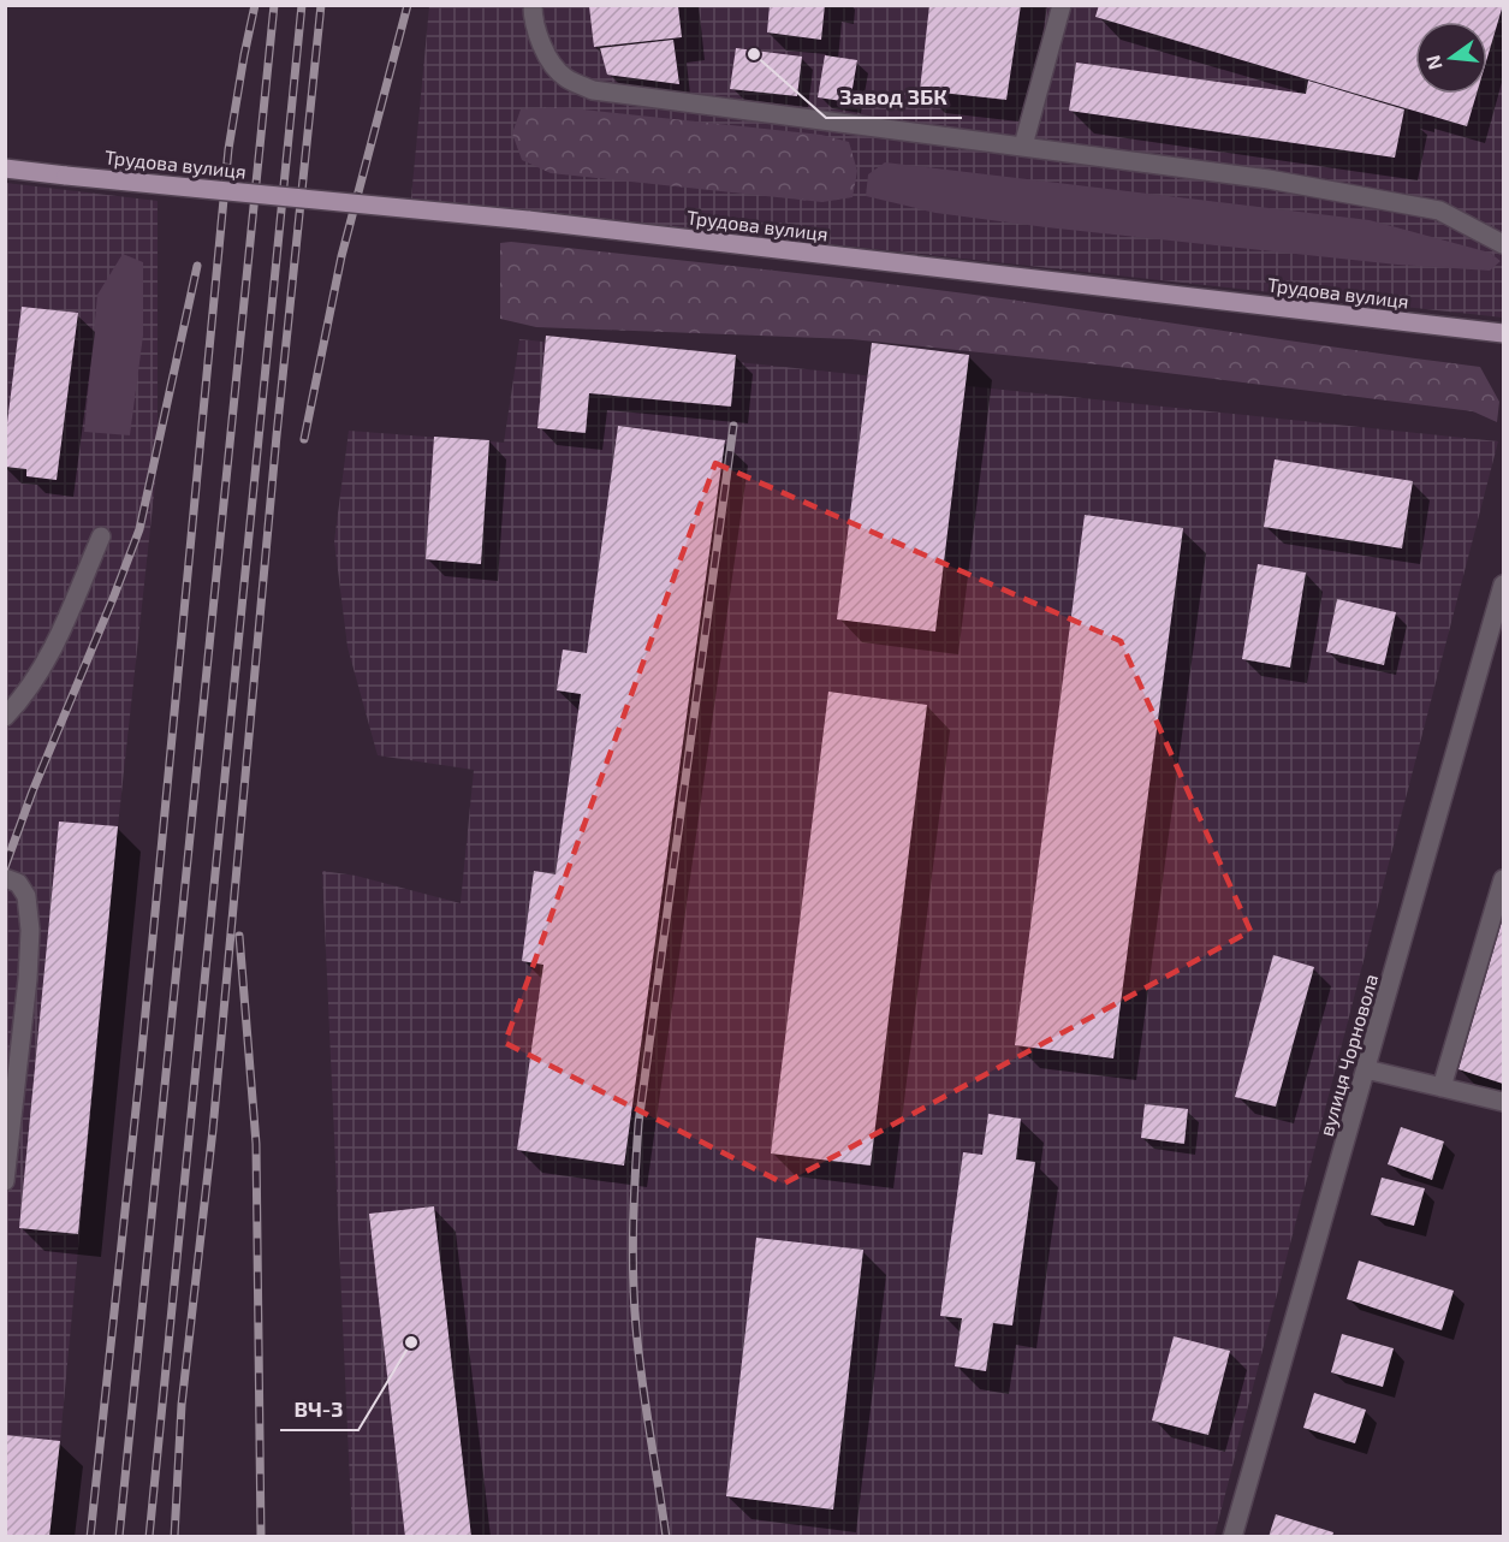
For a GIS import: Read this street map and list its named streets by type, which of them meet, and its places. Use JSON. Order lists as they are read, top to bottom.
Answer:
{
  "streets": {
    "main road": ["Трудова вулиця"],
    "street": ["вулиця Чорновола"]
  },
  "places": ["Завод ЗБК", "ВЧ-3"],
  "north": "left"
}
